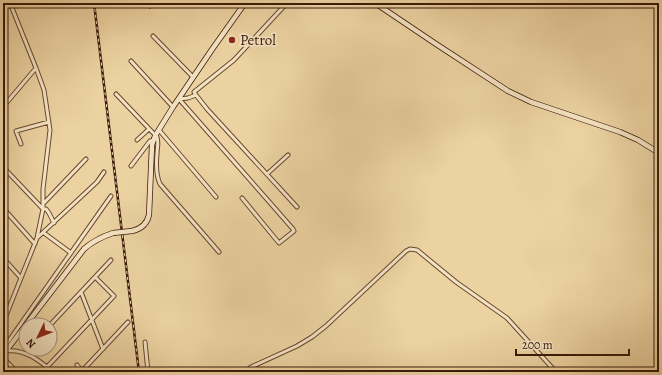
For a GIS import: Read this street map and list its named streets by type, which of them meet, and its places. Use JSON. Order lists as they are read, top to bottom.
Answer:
{
  "places": ["Petrol"],
  "scale_bar": "200 m",
  "north": "bottom left"
}
